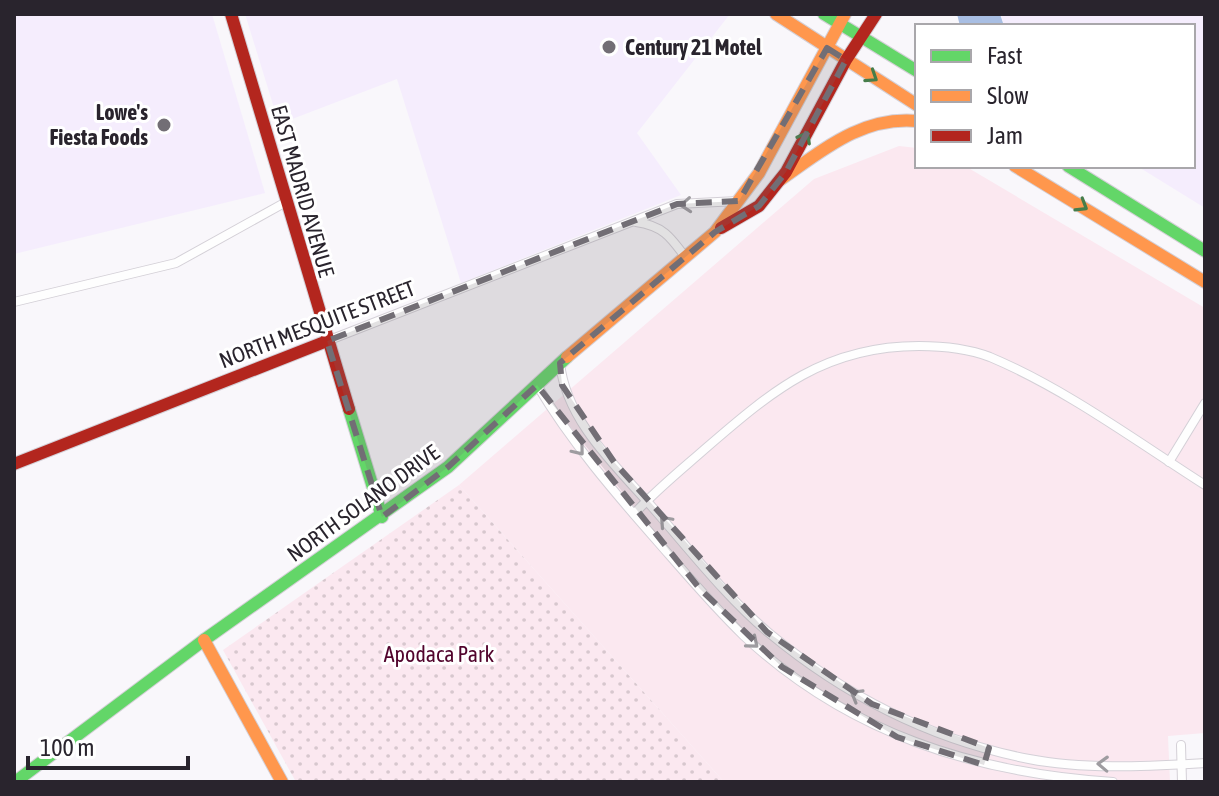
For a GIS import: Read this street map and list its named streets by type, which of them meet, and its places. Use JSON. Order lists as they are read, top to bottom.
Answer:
{
  "streets": {
    "main road": ["EAST MADRID AVENUE", "NORTH MESQUITE STREET", "NORTH SOLANO DRIVE"]
  },
  "crossings": [
    ["EAST MADRID AVENUE", "NORTH MESQUITE STREET"],
    ["EAST MADRID AVENUE", "NORTH SOLANO DRIVE"],
    ["NORTH MESQUITE STREET", "NORTH SOLANO DRIVE"]
  ],
  "parks": ["Apodaca Park"],
  "places": ["Century 21 Motel", "Lowe's Fiesta Foods"],
  "legend": ["Fast", "Slow", "Jam"],
  "scale_bar": "100 m"
}
